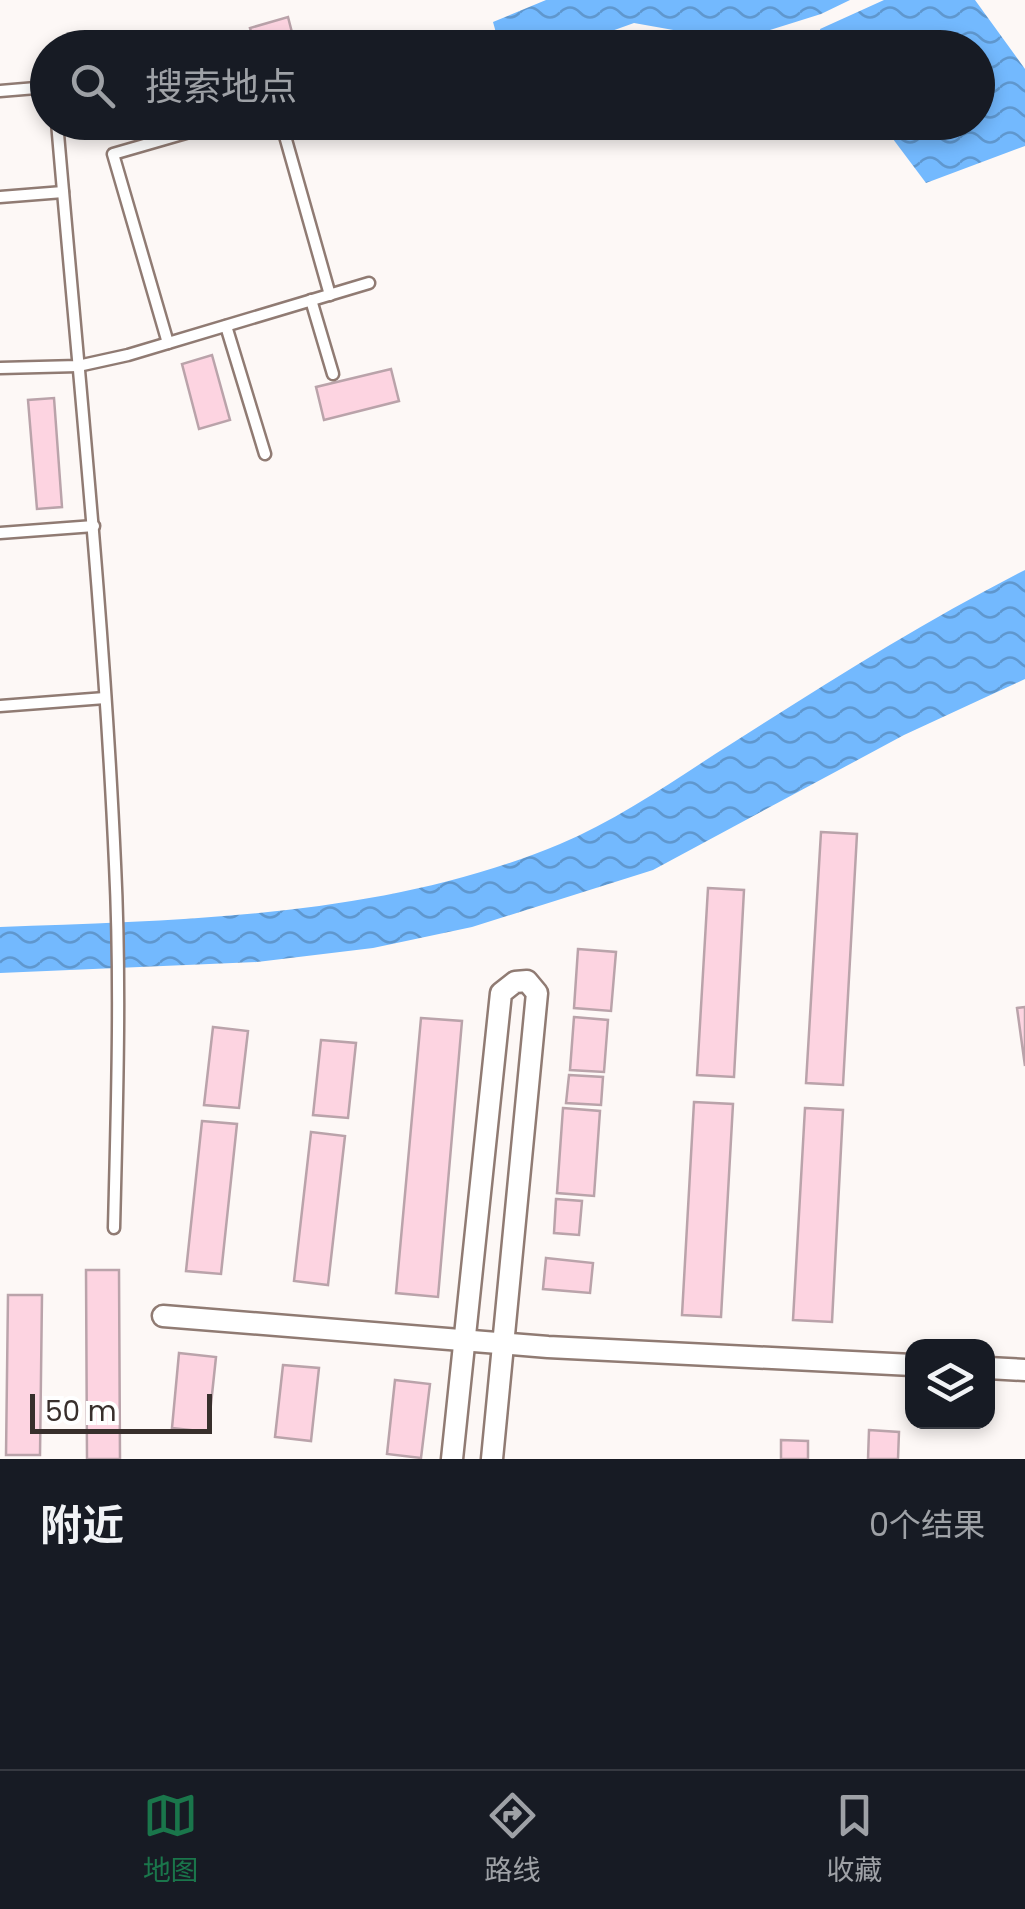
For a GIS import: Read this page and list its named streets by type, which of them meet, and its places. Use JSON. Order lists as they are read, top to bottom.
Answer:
{
  "scale_bar": "50 m",
  "page": {
    "search": "搜索地点",
    "scale": "50 m",
    "heading": ["附近", "0个结果"],
    "nav": ["地图", "路线", "收藏"]
  }
}
